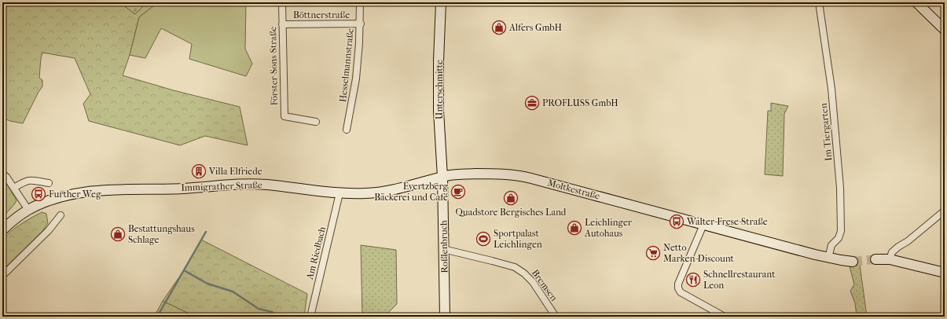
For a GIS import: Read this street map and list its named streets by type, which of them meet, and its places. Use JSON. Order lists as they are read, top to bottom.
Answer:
{
  "streets": {
    "main road": [
      "Unterschmitte",
      "Immigrather Straße",
      "Moltkestraße",
      "Roßlenbruch"
    ],
    "street": [
      "Böttnerstraße",
      "Hesselmannstraße",
      "Förster-Sons-Straße",
      "Im Tiergarten",
      "Am Riedbach",
      "Bremsen"
    ]
  },
  "crossings": [
    ["Böttnerstraße", "Hesselmannstraße"],
    ["Böttnerstraße", "Förster-Sons-Straße"],
    ["Unterschmitte", "Immigrather Straße"],
    ["Unterschmitte", "Moltkestraße"],
    ["Unterschmitte", "Roßlenbruch"],
    ["Im Tiergarten", "Moltkestraße"],
    ["Immigrather Straße", "Moltkestraße"],
    ["Immigrather Straße", "Roßlenbruch"],
    ["Immigrather Straße", "Am Riedbach"],
    ["Moltkestraße", "Roßlenbruch"],
    ["Roßlenbruch", "Bremsen"]
  ],
  "places": {
    "shop": [
      "Alfers GmbH",
      "Quadstore Bergisches Land",
      "Leichlinger Autohaus",
      "Bestattungshaus Schlage"
    ],
    "office": ["PROFLUSS GmbH"],
    "building": ["Villa Elfriede"],
    "cafe": ["Evertzberg Bäckerei und Café"],
    "bus stop": ["Further Weg", "Walter-Frese-Straße"],
    "sports": ["Sportpalast Leichlingen"],
    "supermarket": ["Netto Marken-Discount"],
    "restaurant": ["Schnellrestaurant Leon"]
  }
}
